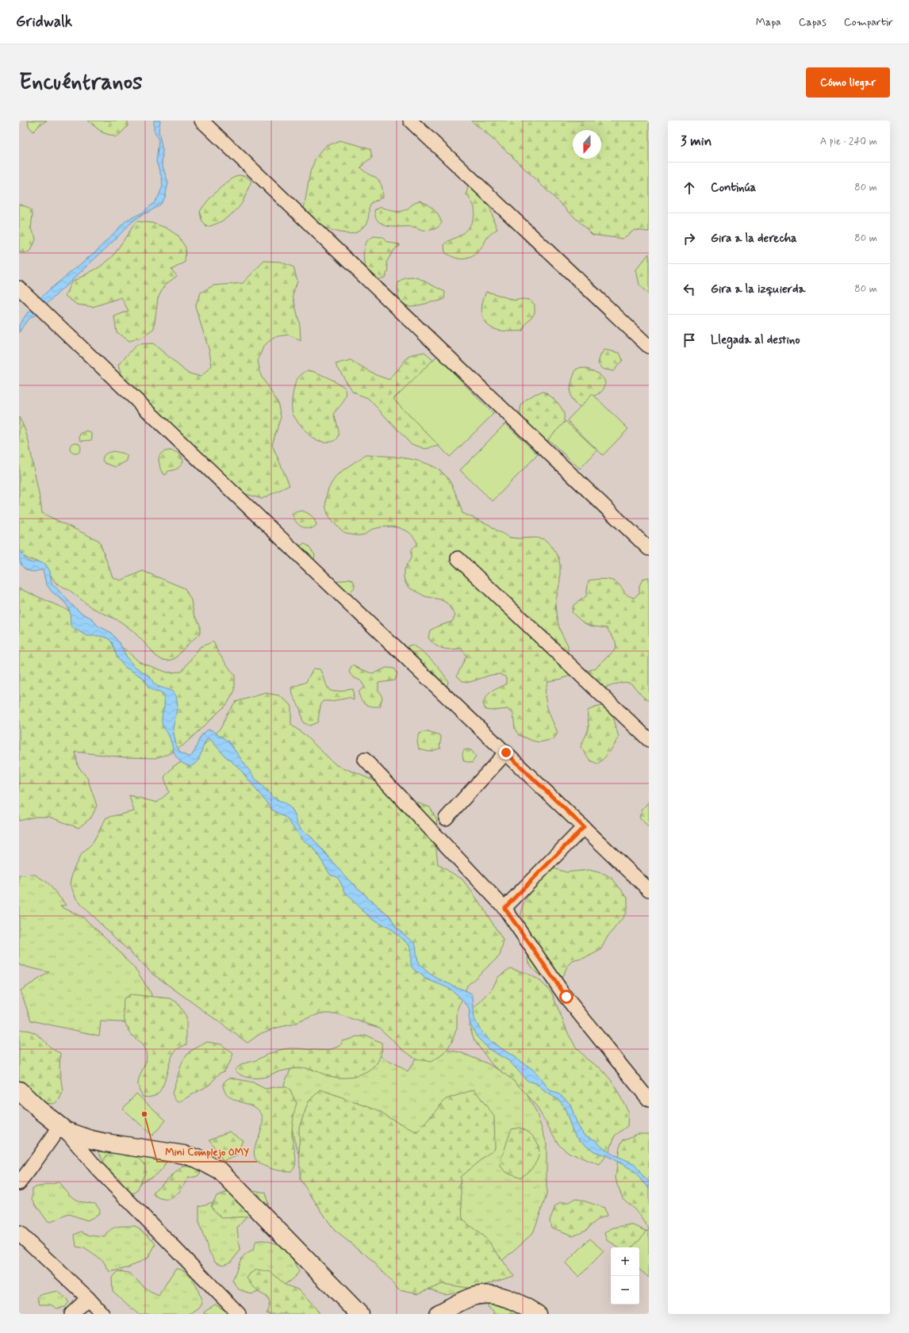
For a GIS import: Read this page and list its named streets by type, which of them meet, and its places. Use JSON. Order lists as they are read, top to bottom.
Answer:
{
  "places": ["Mini Complejo OMY"],
  "north": "bottom",
  "page": {
    "header": "Gridwalk",
    "nav": ["Mapa", "Capas", "Compartir"],
    "buttons": "Cómo llegar",
    "title": "Encuéntranos",
    "heading": ["3 min", "A pie · 240 m"],
    "list": [
      ["Continúa", "80 m"],
      ["Gira a la derecha", "80 m"],
      ["Gira a la izquierda", "80 m"],
      "Llegada al destino"
    ],
    "map_buttons": ["+", "−"]
  }
}
